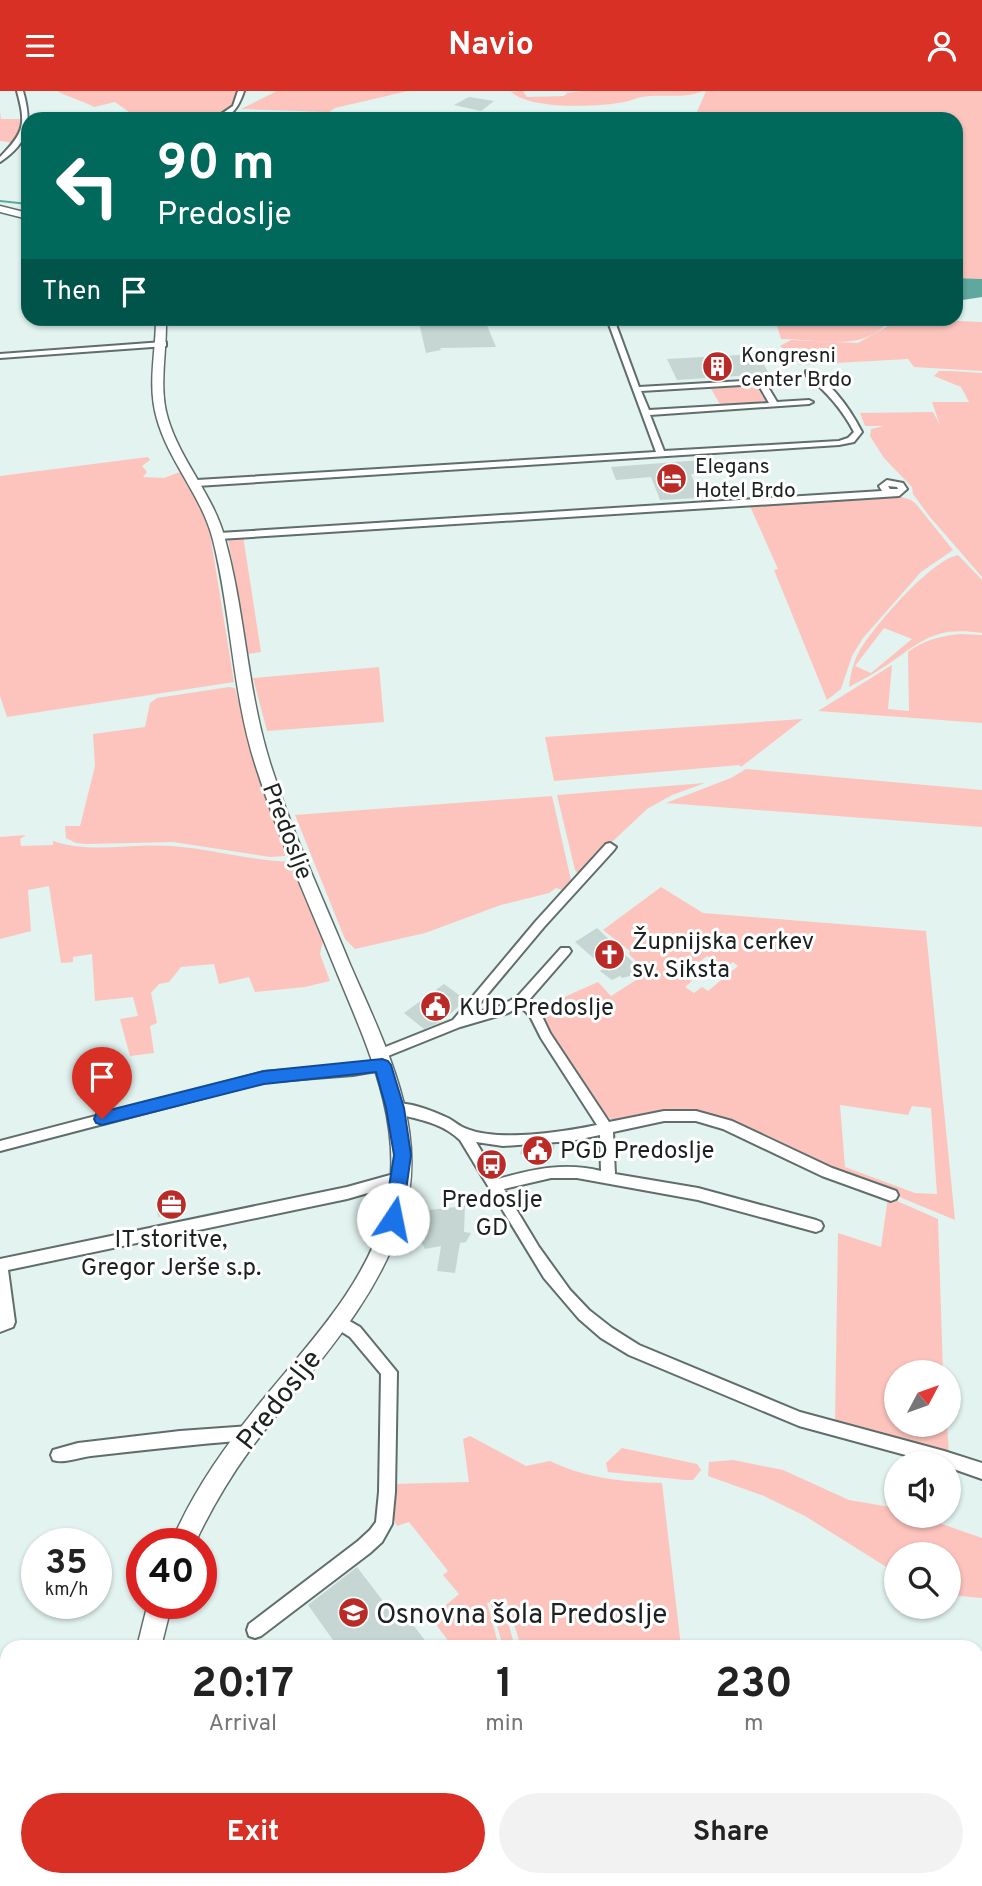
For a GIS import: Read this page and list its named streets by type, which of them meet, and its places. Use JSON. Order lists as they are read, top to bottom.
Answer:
{
  "streets": {
    "street": ["Predoslje"]
  },
  "places": {
    "building": ["Kongresni center Brdo"],
    "hotel": ["Elegans Hotel Brdo"],
    "church": ["Župnijska cerkev sv. Siksta"],
    "public building": ["KUD Predoslje", "PGD Predoslje"],
    "bus stop": ["Predoslje GD"],
    "office": ["IT storitve, Gregor Jerše s.p."],
    "school or university": ["Osnovna šola Predoslje"]
  },
  "north": "top right",
  "page": {
    "header": "Navio",
    "turn": ["90 m", "Predoslje"],
    "then": "Then",
    "speed": "35 km/h",
    "limit": "40",
    "eta": [
      "20:17",
      "Arrival",
      "1",
      "min",
      "230",
      "m"
    ],
    "buttons": ["Exit", "Share"]
  }
}
